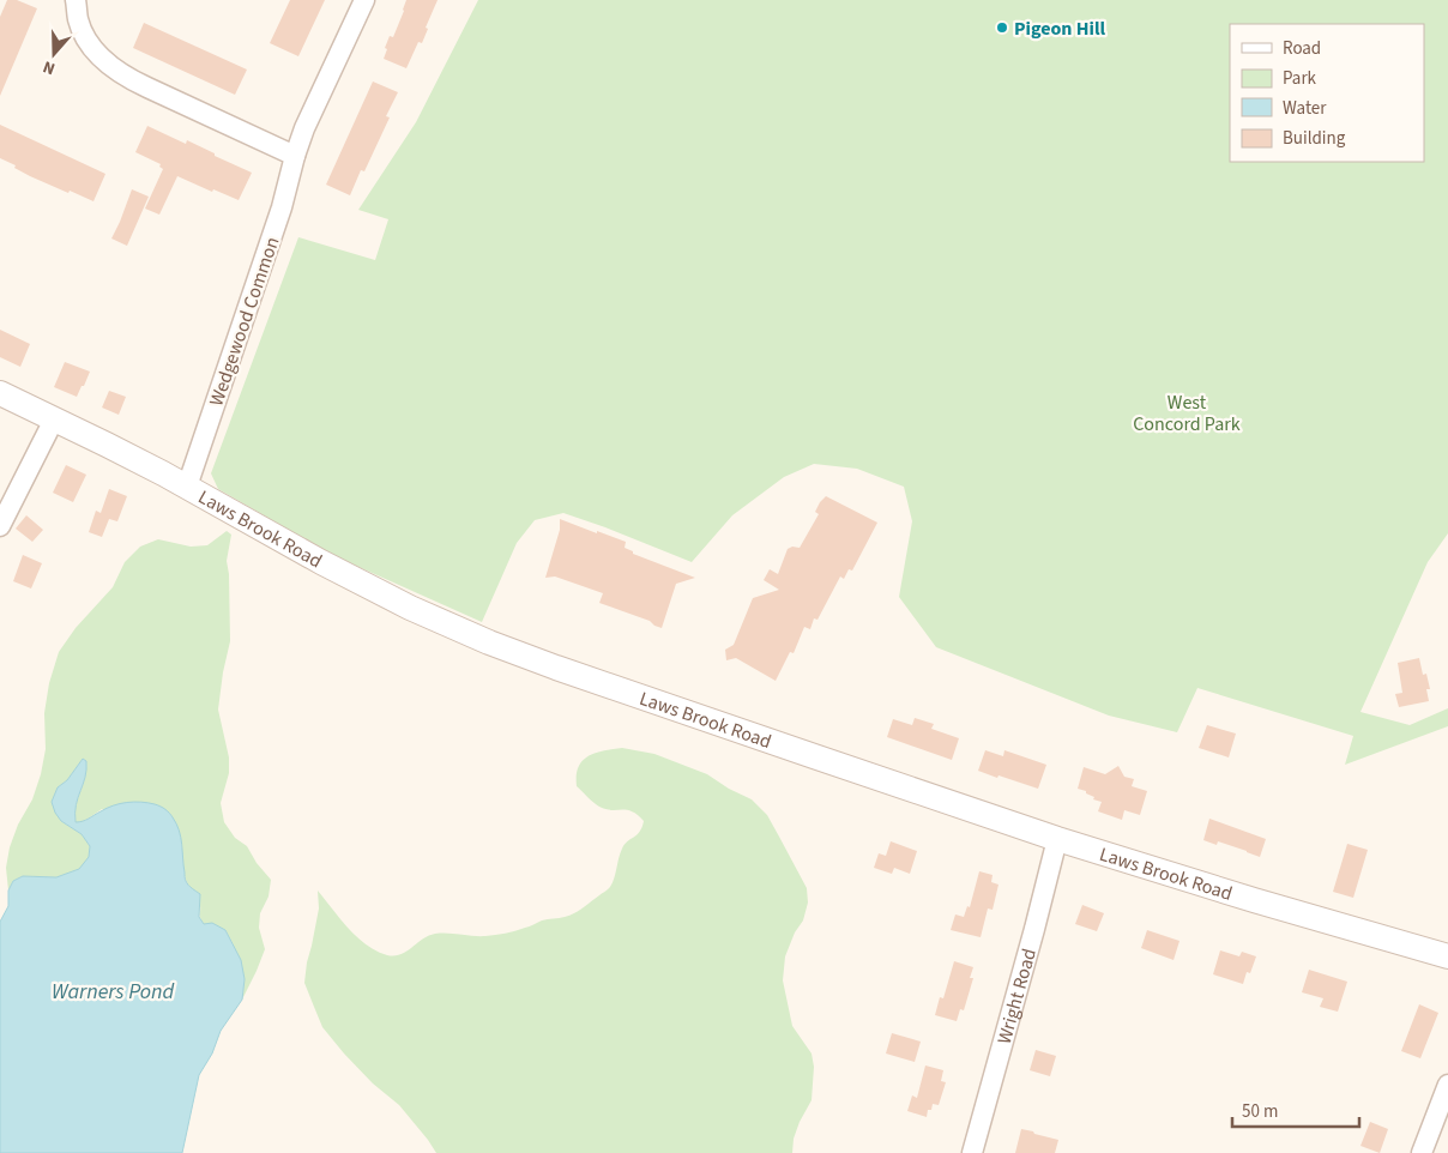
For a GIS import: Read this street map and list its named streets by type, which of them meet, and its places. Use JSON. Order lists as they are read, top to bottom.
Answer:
{
  "streets": {
    "street": ["Wedgewood Common", "Laws Brook Road", "Wright Road"]
  },
  "crossings": [
    ["Wedgewood Common", "Laws Brook Road"],
    ["Laws Brook Road", "Wright Road"]
  ],
  "water": ["Warners Pond"],
  "parks": ["West Concord Park"],
  "places": ["Pigeon Hill"],
  "legend": [
    "Road",
    "Park",
    "Water",
    "Building"
  ],
  "scale_bar": "50 m",
  "north": "bottom"
}
